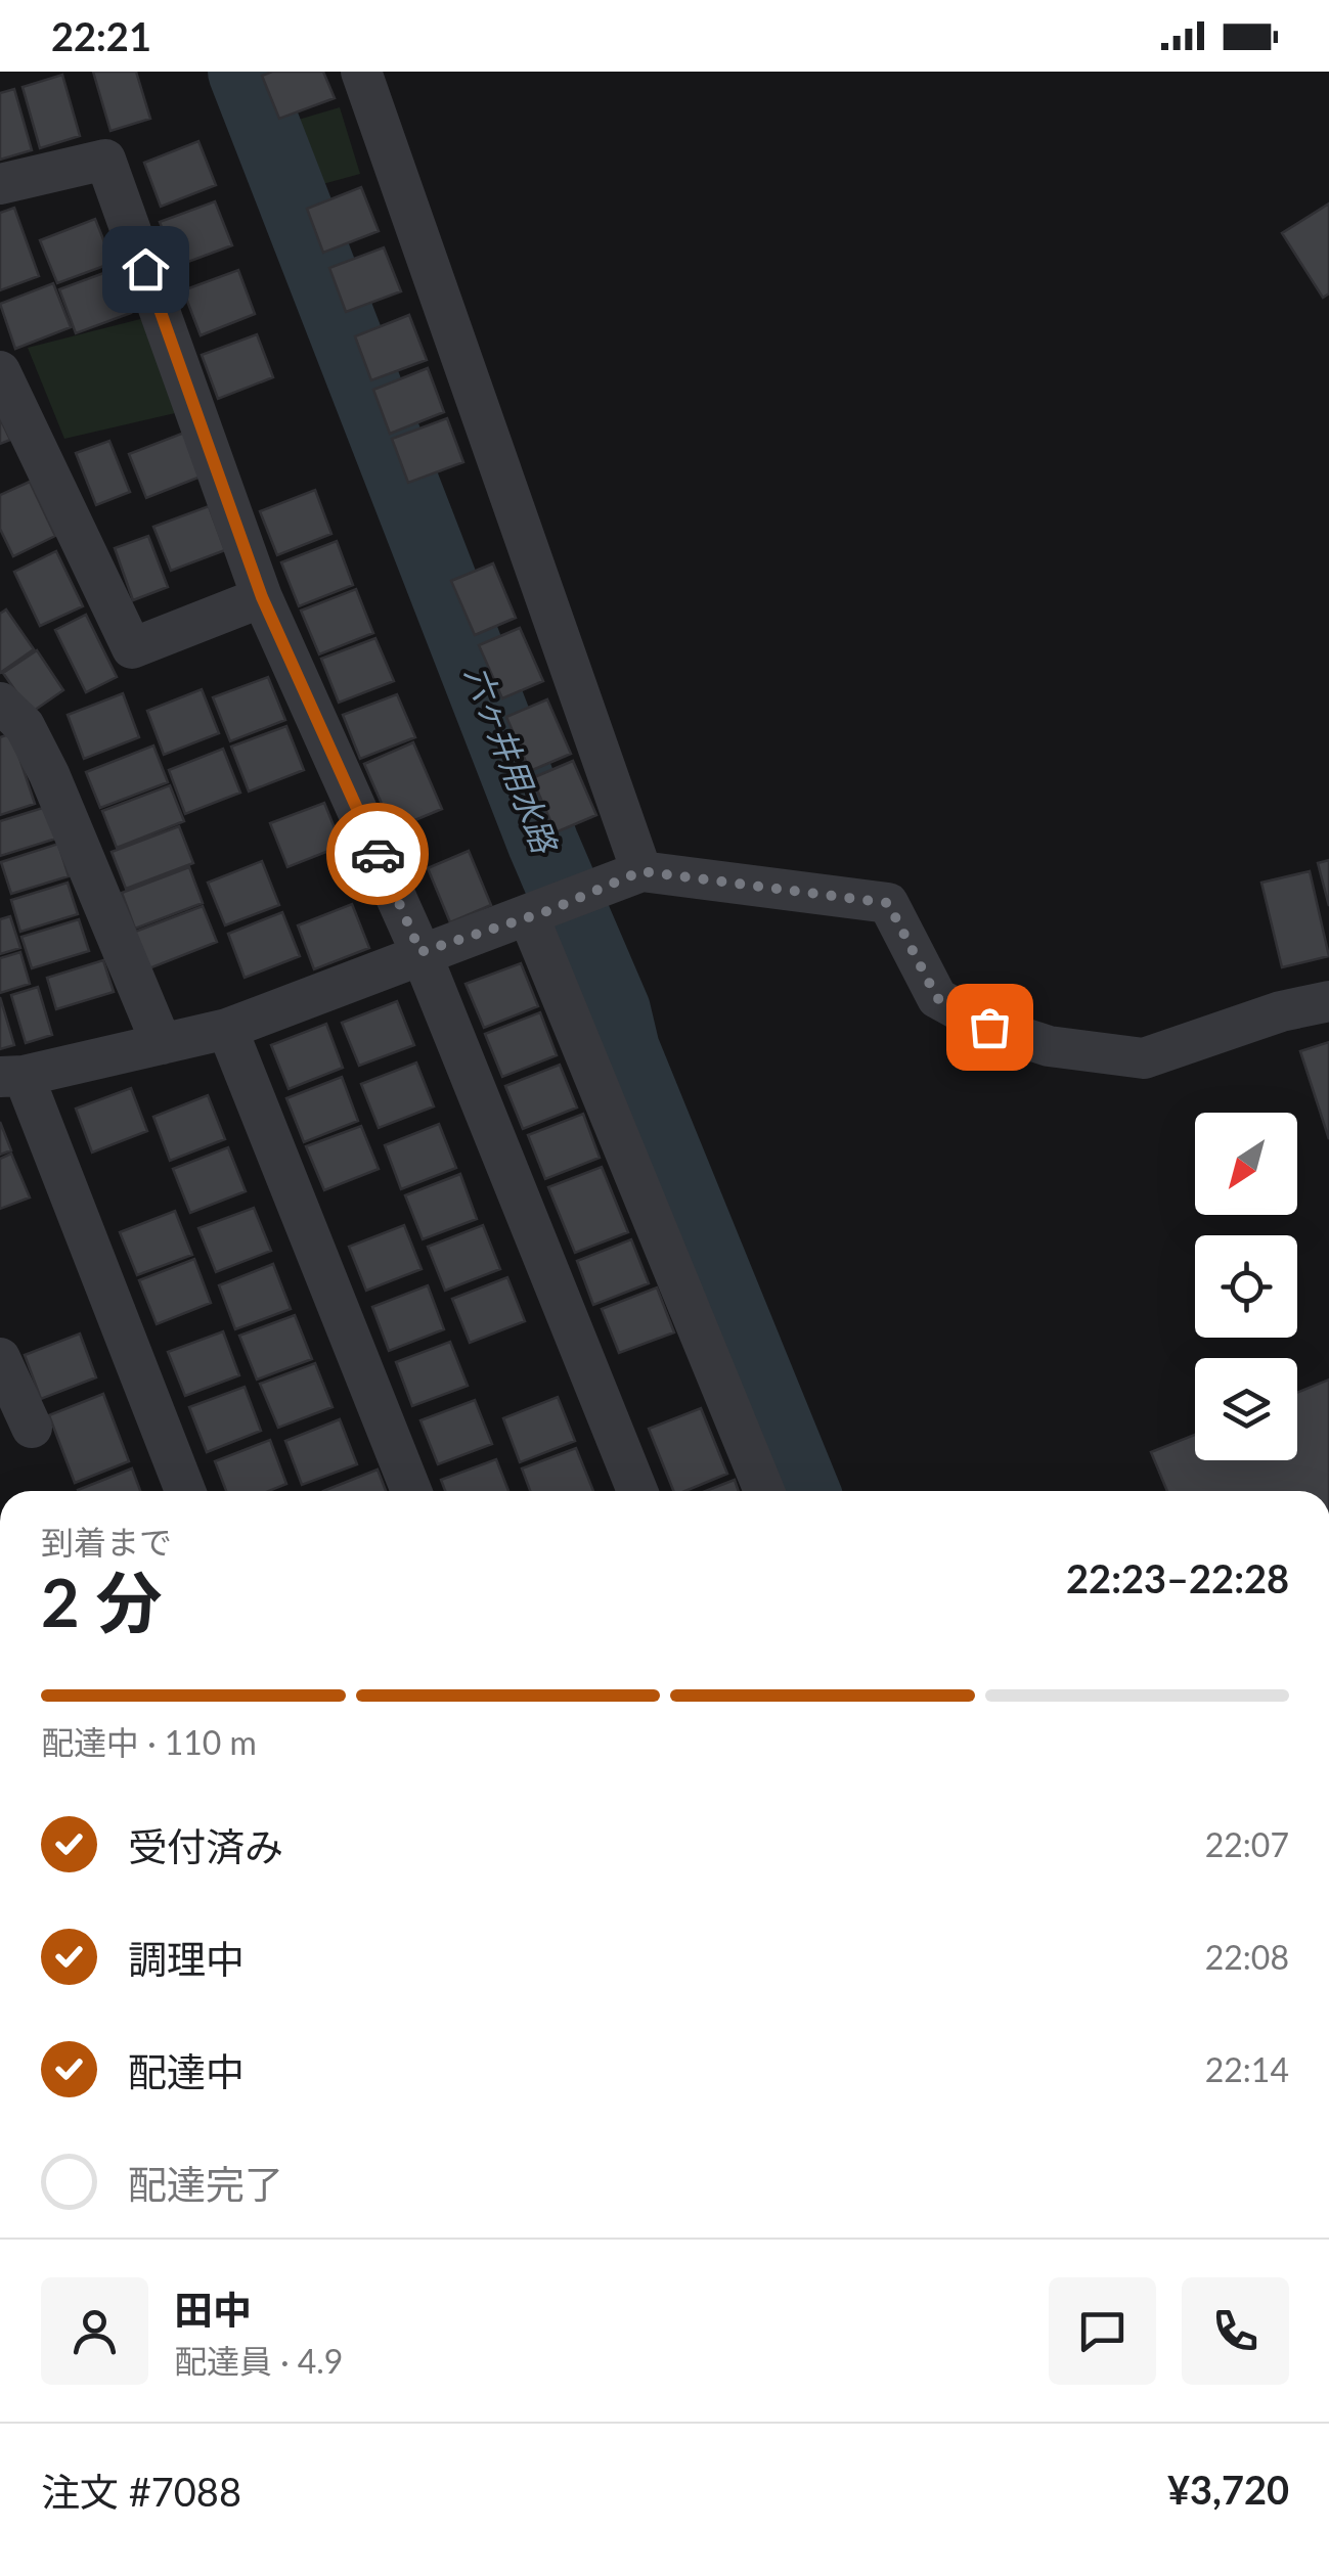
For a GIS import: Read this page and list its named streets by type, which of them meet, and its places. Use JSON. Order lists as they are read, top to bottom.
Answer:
{
  "water": ["六ヶ井用水路"],
  "north": "bottom left",
  "page": {
    "status": "22:21",
    "heading": ["2 分", "到着まで", "22:23–22:28"],
    "panel": [
      "田中",
      "配達員 · 4.9",
      "注文 #7088",
      "¥3,720"
    ],
    "bar": "配達中 · 110 m",
    "list": [
      ["受付済み", "22:07"],
      ["調理中", "22:08"],
      ["配達中", "22:14"],
      "配達完了"
    ]
  }
}
